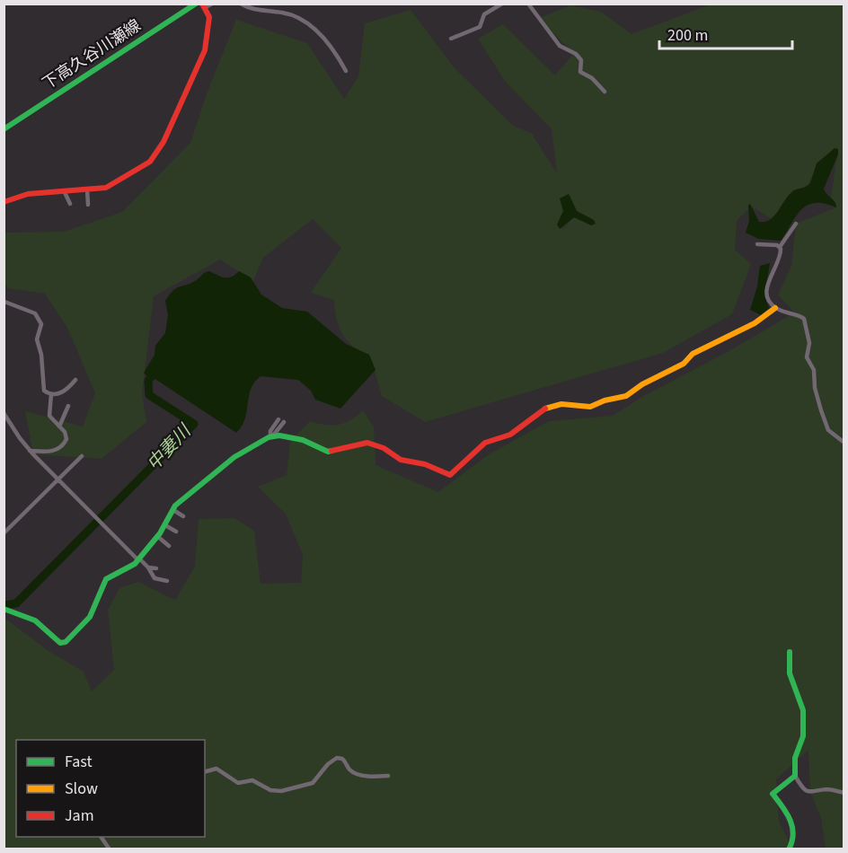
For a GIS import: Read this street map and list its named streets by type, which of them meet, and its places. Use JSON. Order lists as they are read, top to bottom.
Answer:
{
  "streets": {
    "street": ["下高久谷川瀬線"]
  },
  "water": ["中妻川"],
  "legend": ["Fast", "Slow", "Jam"],
  "scale_bar": "200 m"
}
